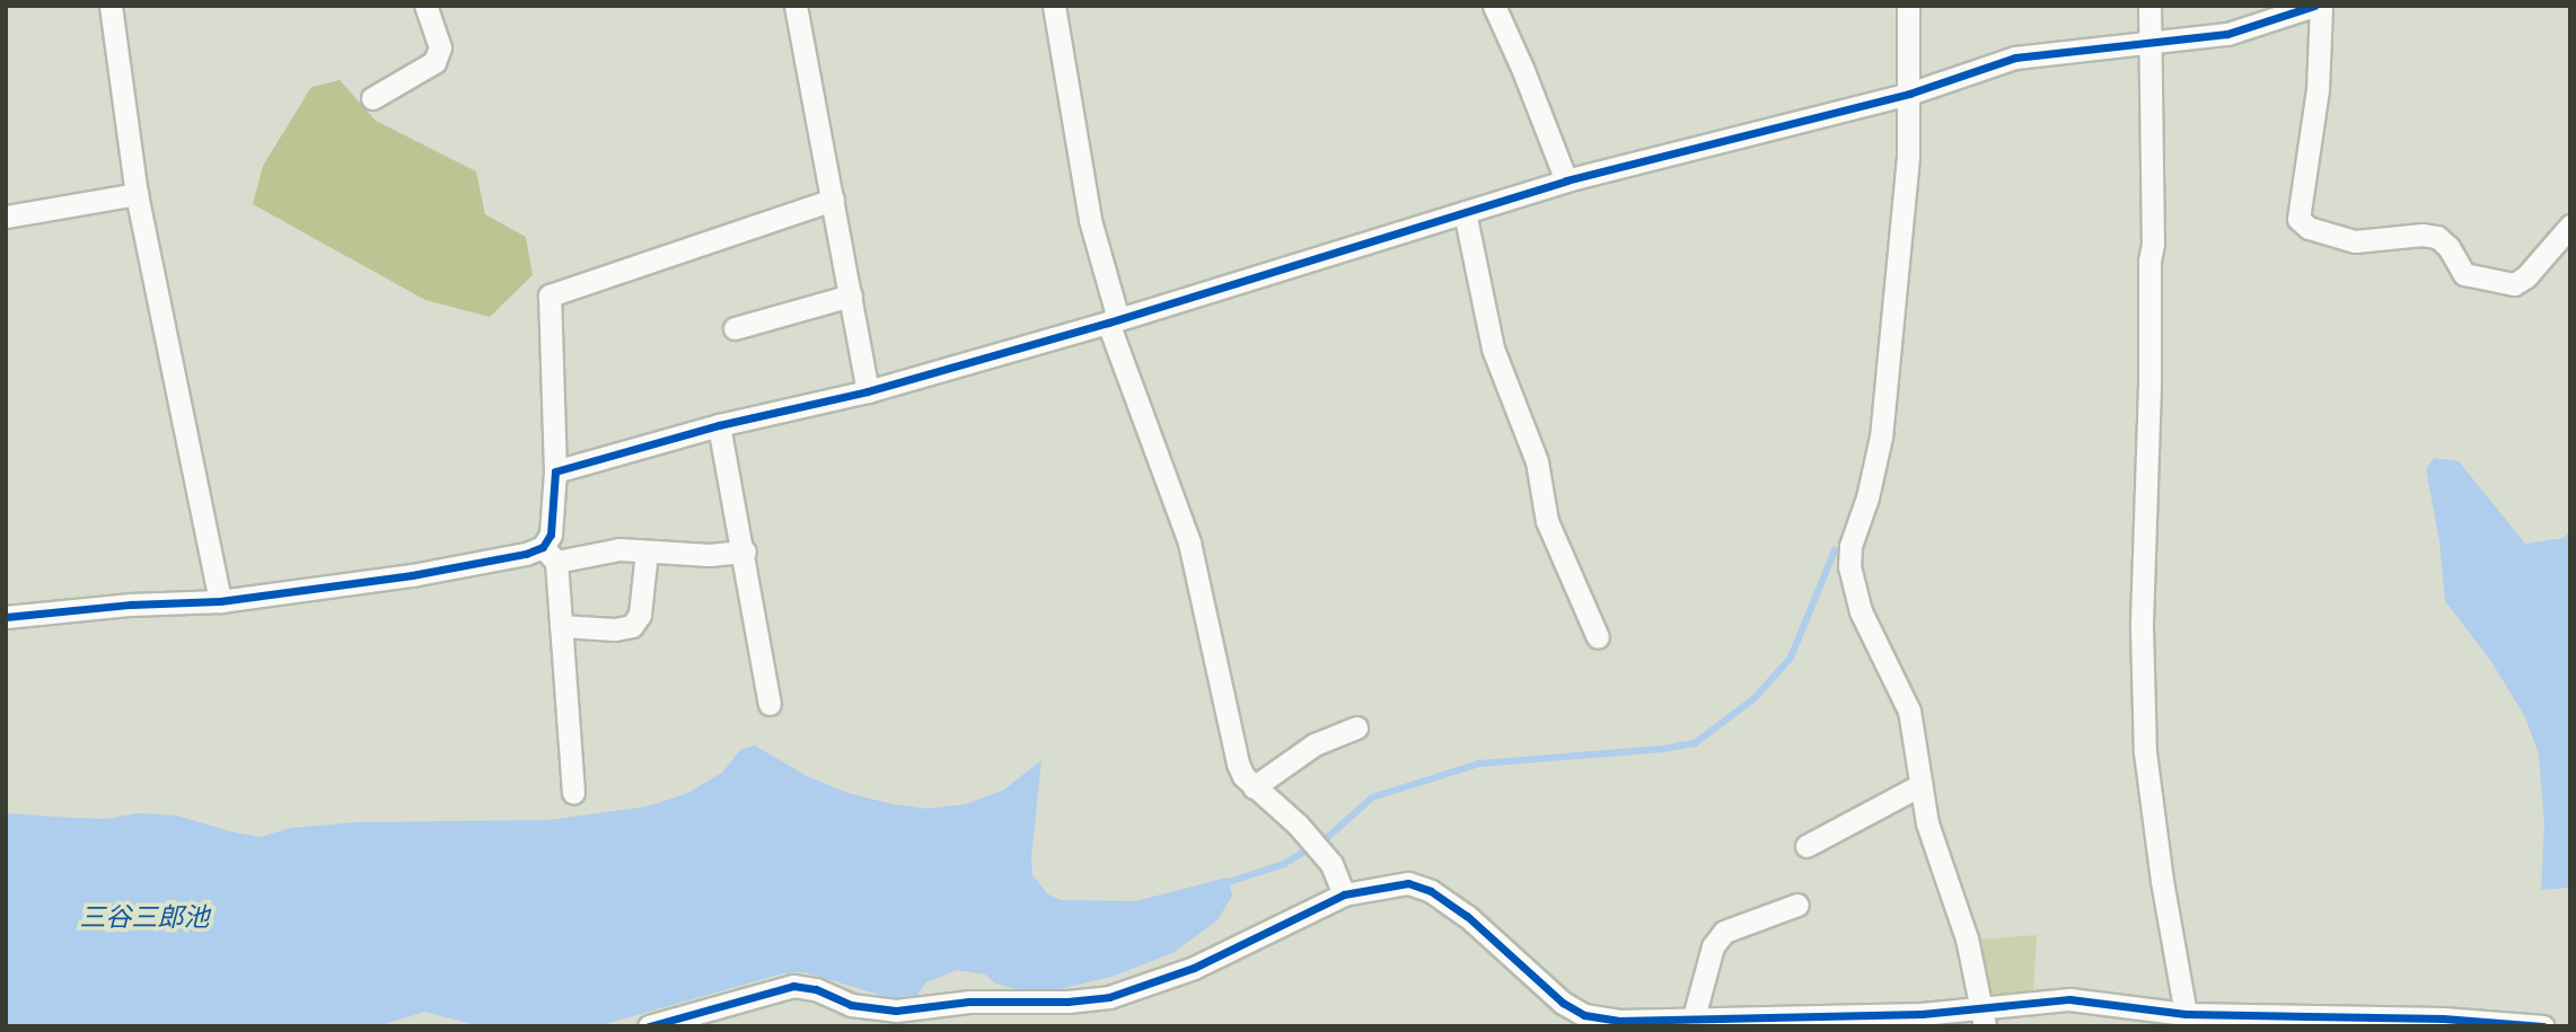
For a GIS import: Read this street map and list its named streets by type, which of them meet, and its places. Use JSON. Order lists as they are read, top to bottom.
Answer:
{
  "water": ["三谷三郎池"]
}
